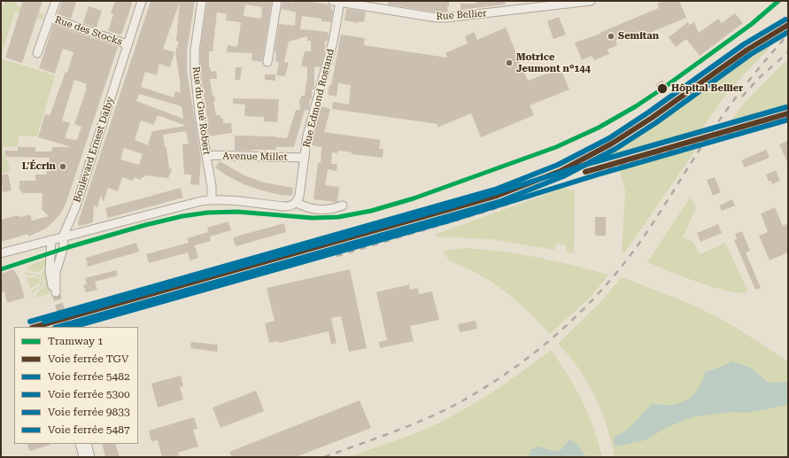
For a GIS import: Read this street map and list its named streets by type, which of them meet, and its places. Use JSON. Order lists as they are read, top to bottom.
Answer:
{
  "streets": {
    "street": [
      "Rue Bellier",
      "Rue des Stocks",
      "Rue Edmond Rostand",
      "Rue du Gué Robert",
      "Boulevard Ernest Dalby",
      "Avenue Millet"
    ]
  },
  "crossings": [
    ["Rue Bellier", "Rue Edmond Rostand"],
    ["Rue des Stocks", "Boulevard Ernest Dalby"],
    ["Rue Edmond Rostand", "Avenue Millet"],
    ["Rue du Gué Robert", "Avenue Millet"]
  ],
  "places": [
    "Semitan",
    "Motrice Jeumont n°144",
    "Hôpital Bellier",
    "L'Écrin"
  ],
  "lines": [
    "tram line 1",
    "rail line 5300",
    "rail line TGV",
    "rail line 5482",
    "rail line 5487",
    "rail line 9833"
  ],
  "legend": [
    "Tramway 1",
    "Voie ferrée TGV",
    "Voie ferrée 5482",
    "Voie ferrée 5300",
    "Voie ferrée 9833",
    "Voie ferrée 5487"
  ]
}
